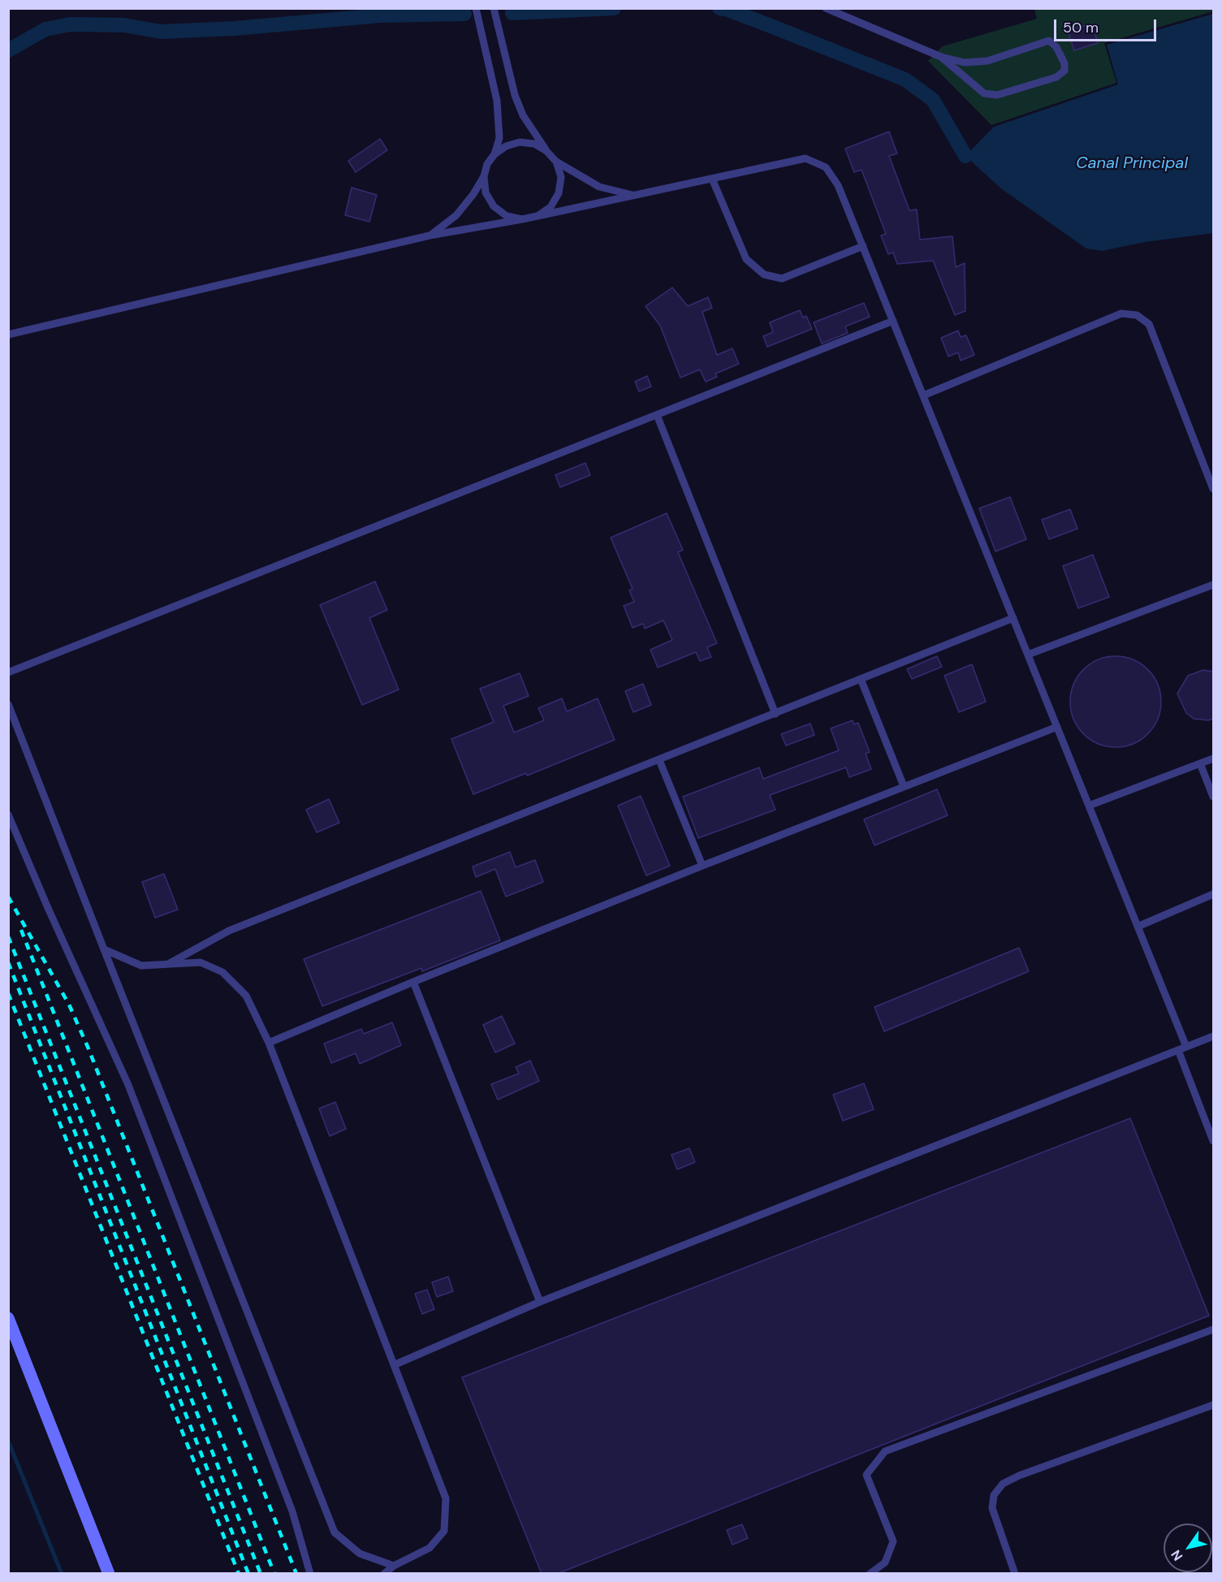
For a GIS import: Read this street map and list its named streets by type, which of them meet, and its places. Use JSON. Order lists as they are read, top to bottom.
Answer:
{
  "water": ["Canal Principal"],
  "scale_bar": "50 m",
  "north": "bottom left"
}
